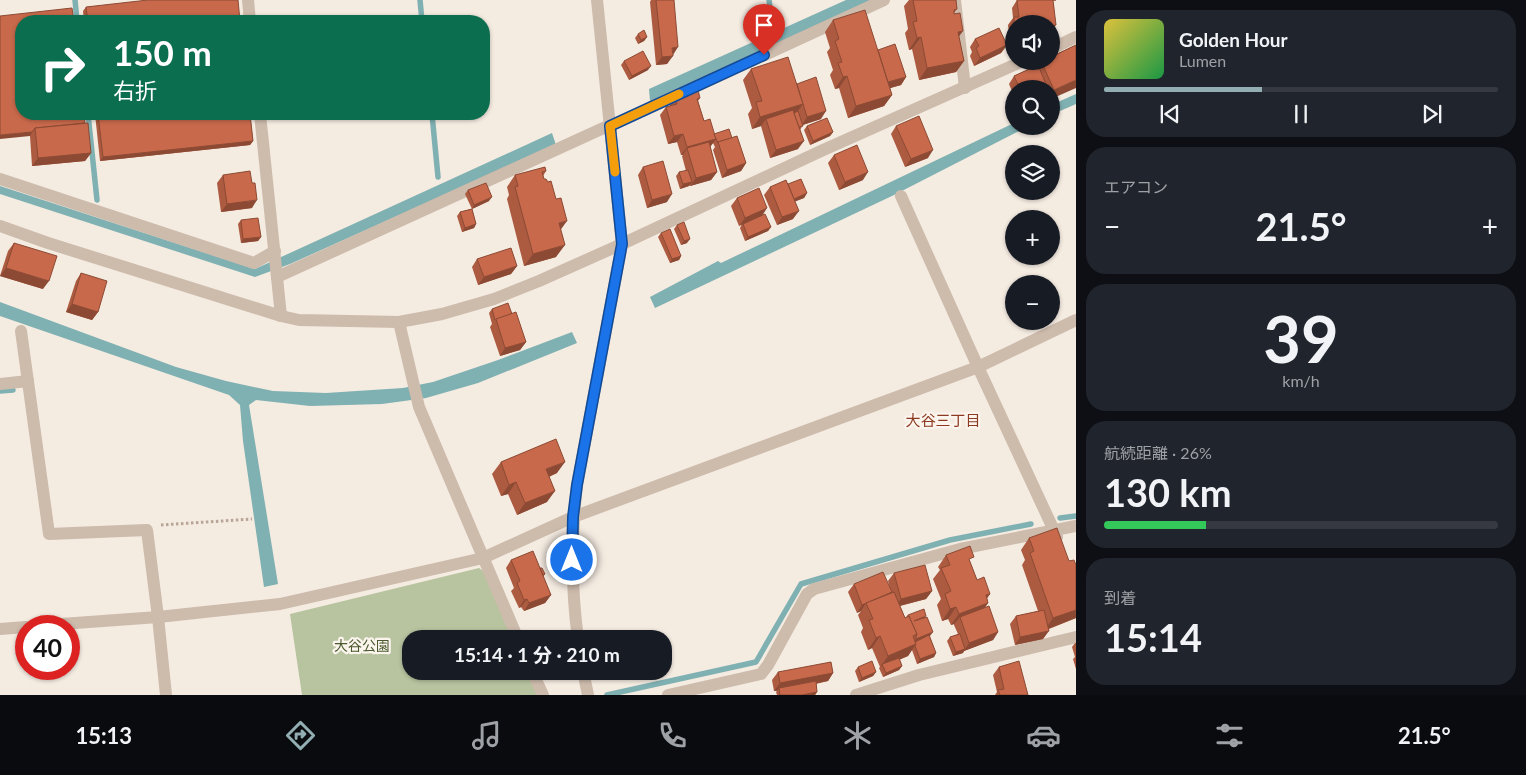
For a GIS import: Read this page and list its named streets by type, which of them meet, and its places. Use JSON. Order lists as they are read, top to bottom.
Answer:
{
  "districts": ["大谷三丁目"],
  "parks": ["大谷公園"],
  "page": {
    "map_buttons": ["+", "−"],
    "turn": ["150 m", "右折"],
    "song": ["Golden Hour", "Lumen"],
    "tile": [
      "エアコン",
      ["39", "km/h"],
      ["航続距離 · 26%", "130 km"],
      ["到着", "15:14"]
    ],
    "heat": ["−", "21.5°", "+"],
    "limit": "40",
    "trip": "15:14 · 1 分 · 210 m",
    "tabs": ["15:13", "21.5°"]
  }
}
